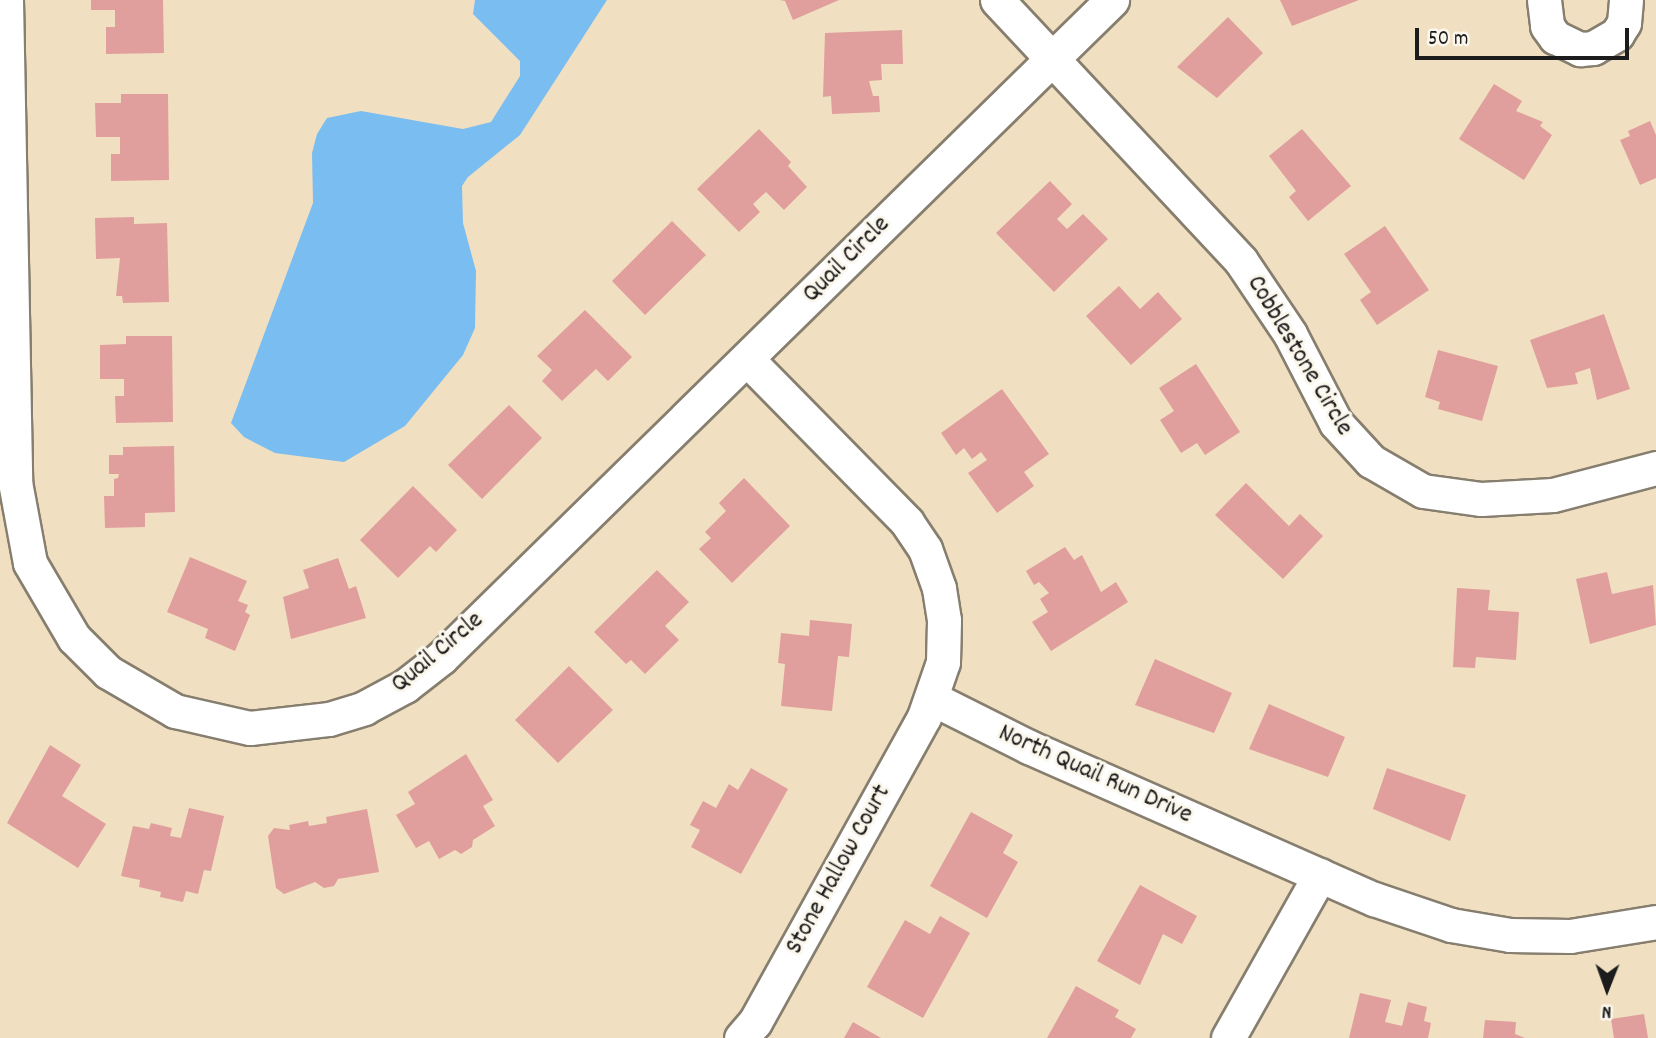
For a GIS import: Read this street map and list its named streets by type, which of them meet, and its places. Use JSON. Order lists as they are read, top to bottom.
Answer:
{
  "streets": {
    "street": [
      "Quail Circle",
      "Cobblestone Circle",
      "North Quail Run Drive",
      "Stone Hallow Court"
    ]
  },
  "crossings": [
    ["Quail Circle", "Cobblestone Circle"],
    ["North Quail Run Drive", "Stone Hallow Court"]
  ],
  "scale_bar": "50 m",
  "north": "bottom"
}
